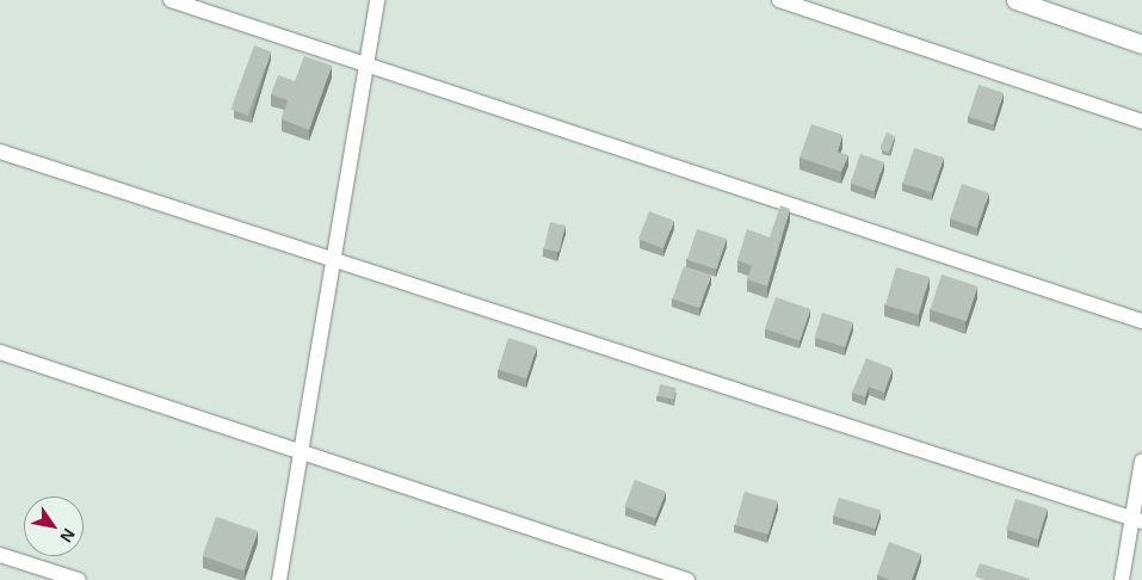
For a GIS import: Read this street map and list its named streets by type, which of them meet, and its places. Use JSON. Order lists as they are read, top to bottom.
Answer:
{
  "north": "bottom right"
}
